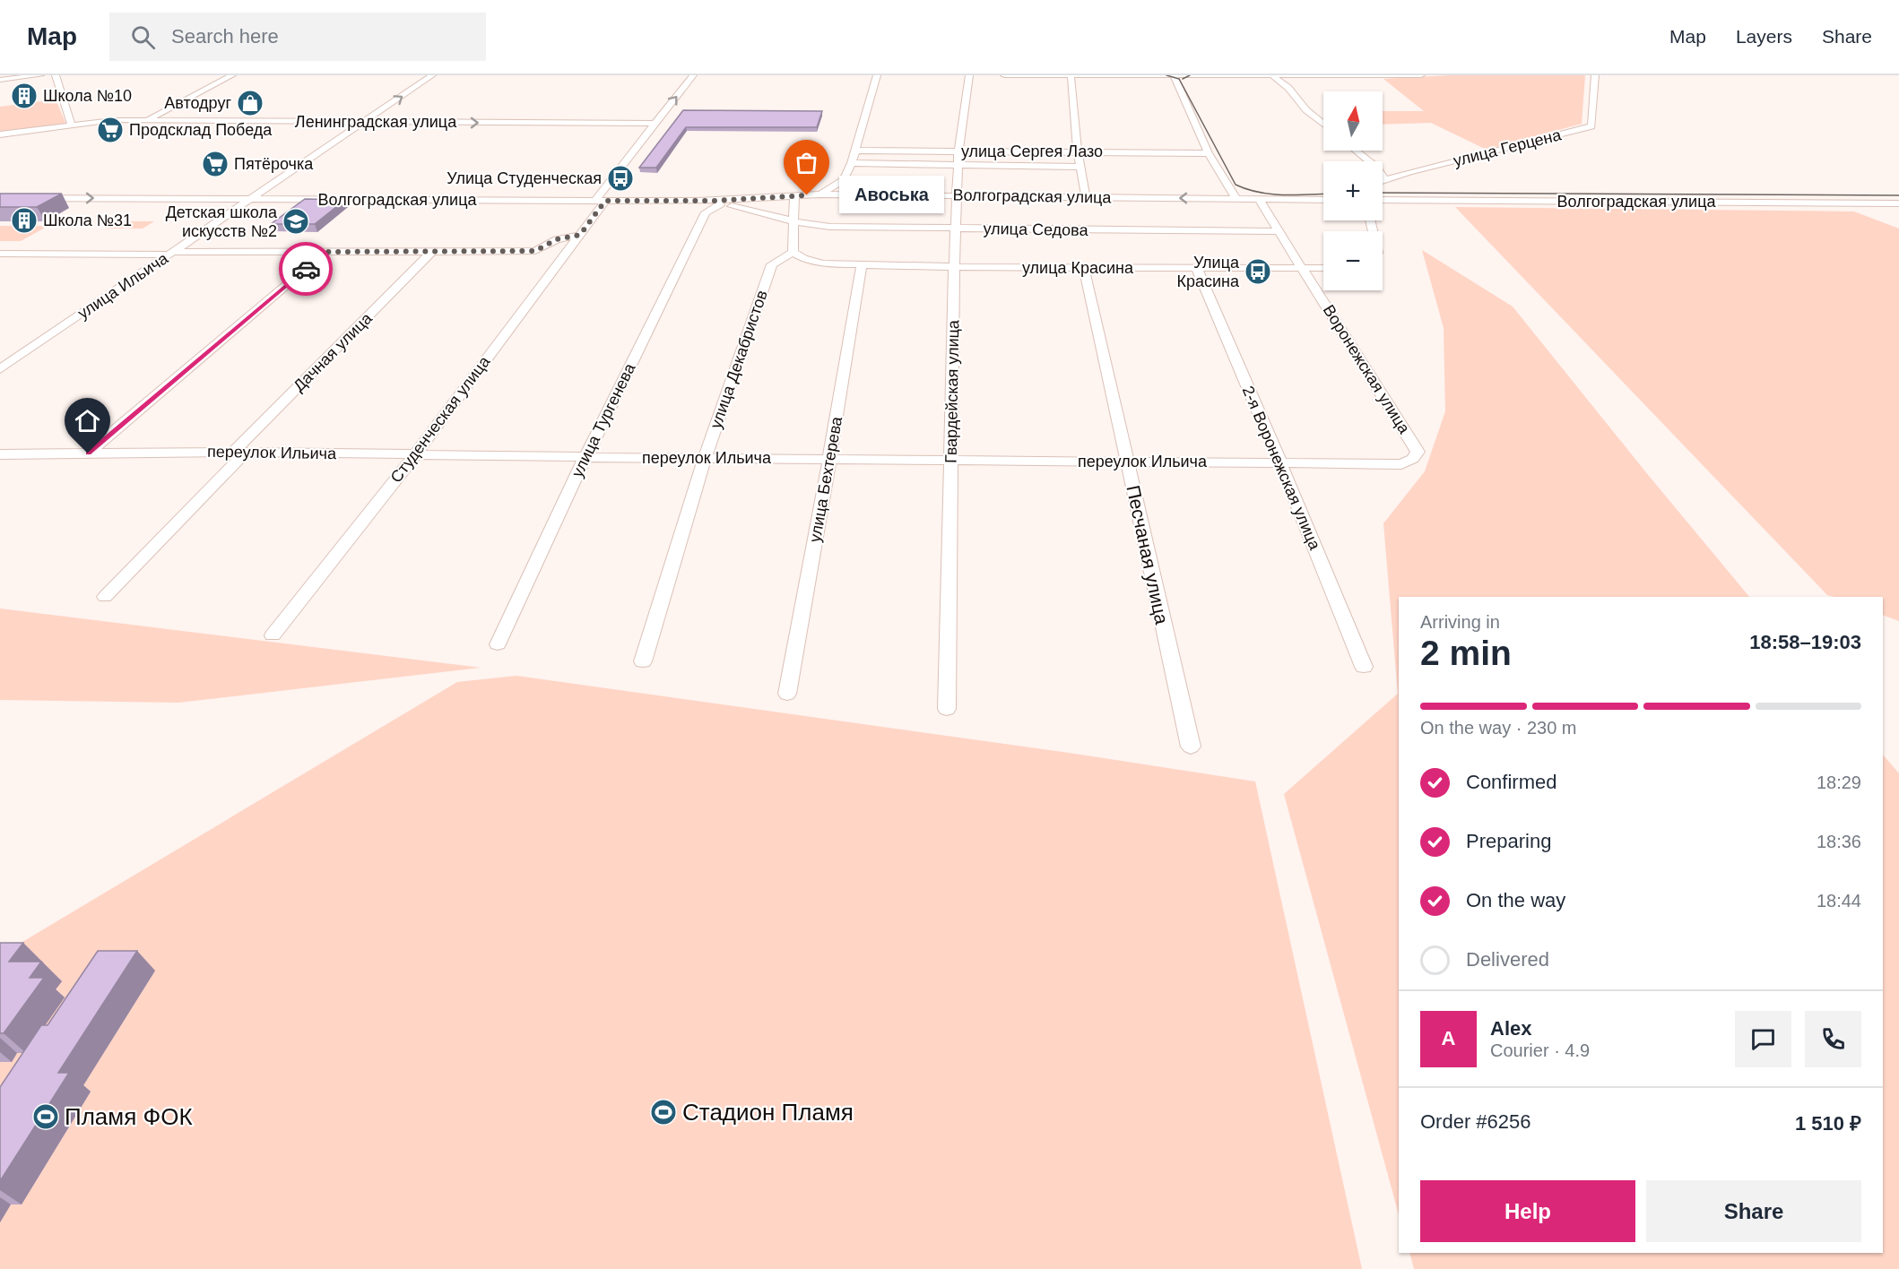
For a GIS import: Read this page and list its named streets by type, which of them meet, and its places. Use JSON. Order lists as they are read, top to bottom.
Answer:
{
  "streets": {
    "street": [
      "Ленинградская улица",
      "улица Герцена",
      "улица Сергея Лазо",
      "Волгоградская улица",
      "улица Седова",
      "улица Красина",
      "улица Ильича",
      "Дачная улица",
      "улица Декабристов",
      "Воронежская улица",
      "Гвардейская улица",
      "Студенческая улица",
      "улица Тургенева",
      "переулок Ильича",
      "2-я Воронежская улица",
      "улица Бехтерева",
      "Песчаная улица"
    ]
  },
  "crossings": [
    ["Ленинградская улица", "улица Ильича"],
    ["Ленинградская улица", "Студенческая улица"],
    ["улица Сергея Лазо", "Гвардейская улица"],
    ["Волгоградская улица", "улица Седова"],
    ["Волгоградская улица", "улица Ильича"],
    ["Волгоградская улица", "Воронежская улица"],
    ["Волгоградская улица", "Гвардейская улица"],
    ["Волгоградская улица", "Студенческая улица"],
    ["Волгоградская улица", "улица Тургенева"],
    ["улица Седова", "Воронежская улица"],
    ["улица Седова", "Гвардейская улица"],
    ["улица Седова", "улица Тургенева"],
    ["улица Красина", "улица Декабристов"],
    ["улица Красина", "Воронежская улица"],
    ["улица Красина", "Гвардейская улица"],
    ["улица Красина", "2-я Воронежская улица"],
    ["улица Красина", "улица Бехтерева"],
    ["улица Красина", "Песчаная улица"],
    ["Дачная улица", "переулок Ильича"],
    ["улица Декабристов", "переулок Ильича"],
    ["Воронежская улица", "переулок Ильича"],
    ["Гвардейская улица", "переулок Ильича"],
    ["Студенческая улица", "переулок Ильича"],
    ["улица Тургенева", "переулок Ильича"],
    ["переулок Ильича", "2-я Воронежская улица"],
    ["переулок Ильича", "улица Бехтерева"],
    ["переулок Ильича", "Песчаная улица"]
  ],
  "places": {
    "building": ["Школа №10", "Школа №31"],
    "shop": ["Автодруг"],
    "supermarket": ["Продсклад Победа", "Пятёрочка"],
    "bus stop": ["Улица Студенческая", "Улица Красина"],
    "other": ["Авоська"],
    "school or university": ["Детская школа искусств №2"],
    "sports": ["Стадион Пламя", "Пламя ФОК"]
  },
  "north": "top",
  "page": {
    "header": "Map",
    "search": "Search here",
    "nav": ["Map", "Layers", "Share"],
    "map_buttons": ["+", "−"],
    "bubble": "Авоська",
    "heading": ["2 min", "Arriving in", "18:58–19:03"],
    "panel": [
      "Alex",
      "Courier · 4.9",
      "Order #6256",
      "1 510 ₽"
    ],
    "bar": "On the way · 230 m",
    "list": [
      ["Confirmed", "18:29"],
      ["Preparing", "18:36"],
      ["On the way", "18:44"],
      "Delivered"
    ],
    "round": "A",
    "buttons": ["Help", "Share"]
  }
}
